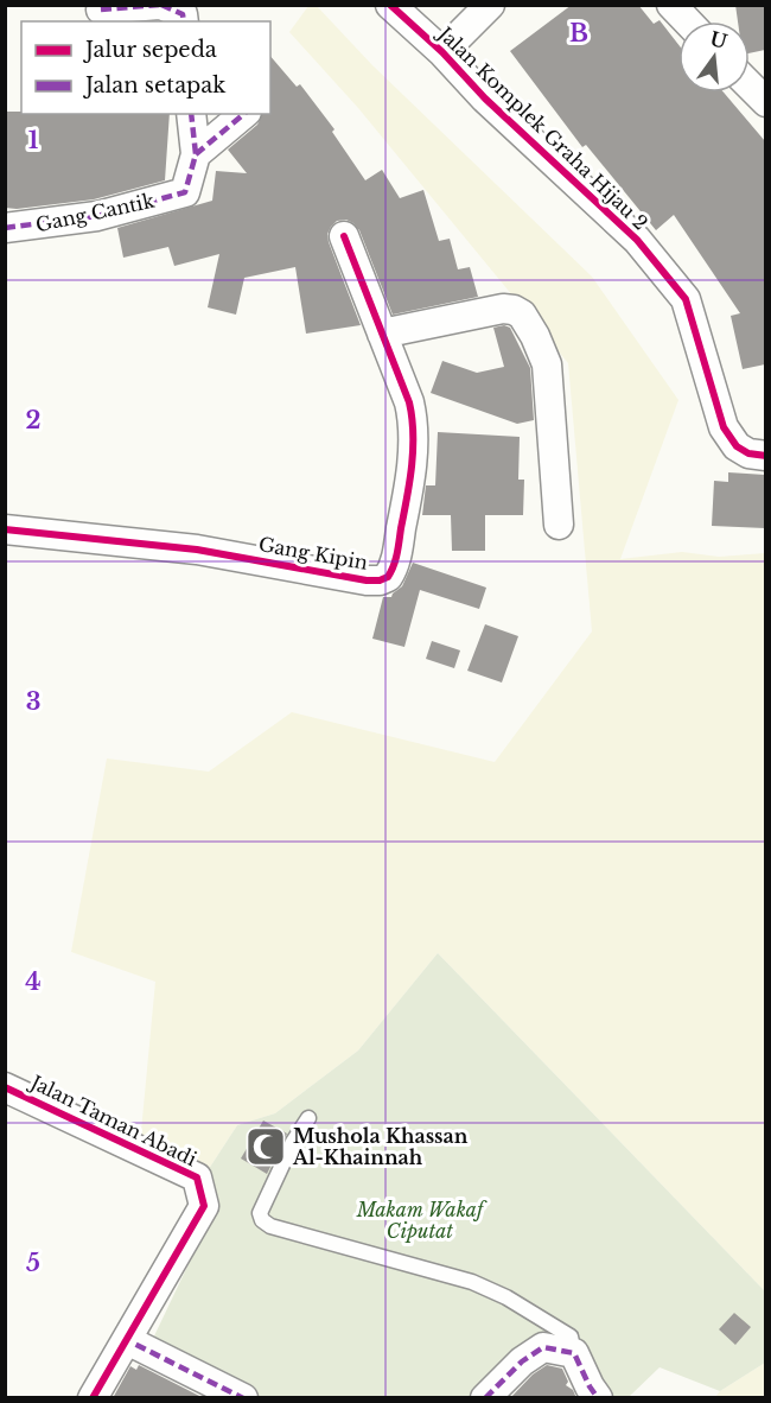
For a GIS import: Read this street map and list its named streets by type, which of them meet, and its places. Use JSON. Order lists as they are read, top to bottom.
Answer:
{
  "streets": {
    "street": [
      "Jalan Komplek Graha Hijau 2",
      "Gang Cantik",
      "Gang Kipin",
      "Jalan Taman Abadi"
    ]
  },
  "parks": ["Makam Wakaf Ciputat"],
  "places": {
    "mosque": ["Mushola Khassan Al-Khainnah"]
  },
  "legend": ["Jalur sepeda", "Jalan setapak"],
  "north": "top",
  "grid": {
    "columns": ["B"],
    "rows": [
      "1",
      "2",
      "3",
      "4",
      "5"
    ]
  }
}
